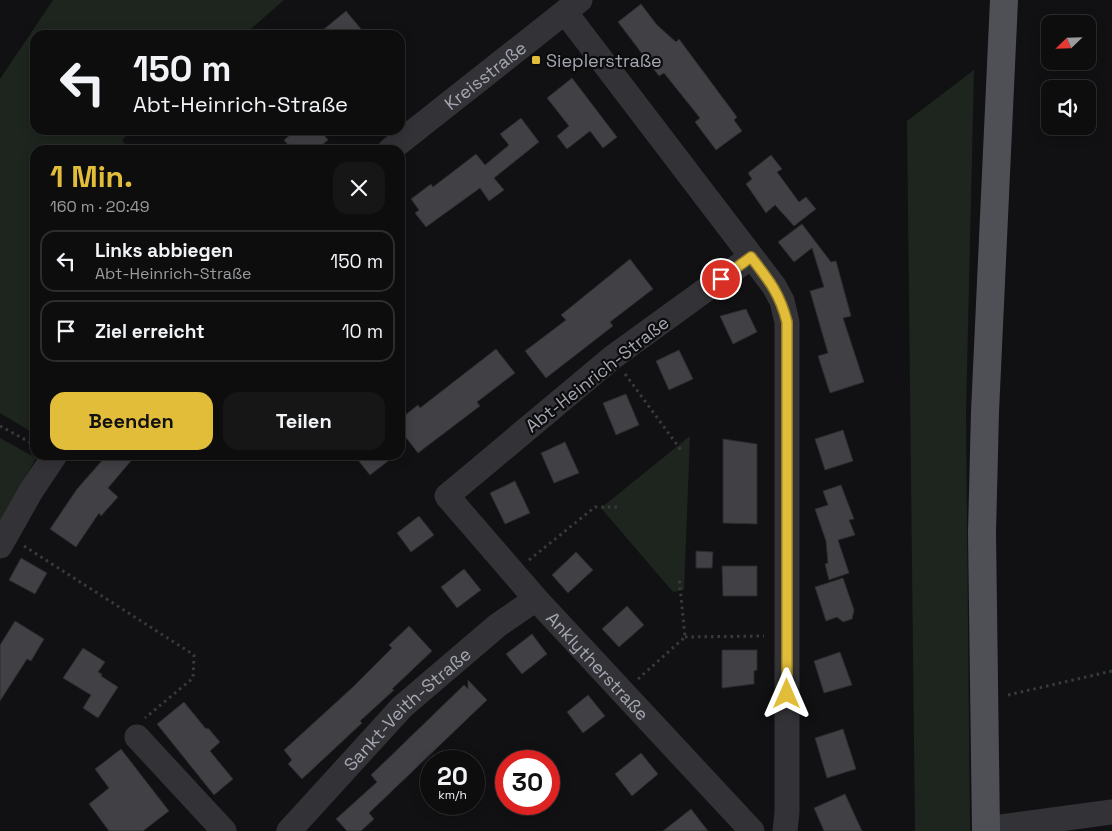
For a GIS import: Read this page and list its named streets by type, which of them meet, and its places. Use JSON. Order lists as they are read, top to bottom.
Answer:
{
  "streets": {
    "street": [
      "Kreisstraße",
      "Abt-Heinrich-Straße",
      "Anklytherstraße",
      "Sankt-Veith-Straße"
    ]
  },
  "crossings": [
    ["Abt-Heinrich-Straße", "Anklytherstraße"],
    ["Anklytherstraße", "Sankt-Veith-Straße"]
  ],
  "places": {
    "transit": ["Sieplerstraße"]
  },
  "north": "bottom left",
  "page": {
    "turn": ["150 m", "Abt-Heinrich-Straße"],
    "heading": ["1 Min.", "160 m · 20:49"],
    "list": [
      {
        "name": "Links abbiegen",
        "note": "Abt-Heinrich-Straße",
        "value": "150 m"
      },
      {
        "name": "Ziel erreicht",
        "value": "10 m"
      }
    ],
    "buttons": ["Beenden", "Teilen"],
    "speed": "20 km/h",
    "limit": "30"
  }
}
